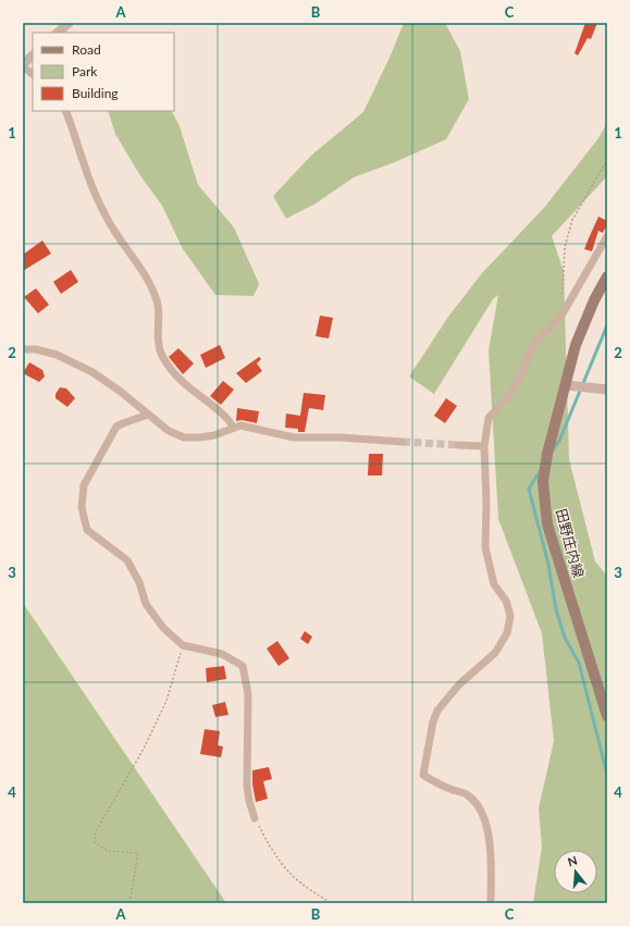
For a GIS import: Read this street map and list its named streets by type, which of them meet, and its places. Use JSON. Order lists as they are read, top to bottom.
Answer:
{
  "streets": {
    "main road": ["田野庄内線"]
  },
  "legend": ["Road", "Park", "Building"],
  "north": "top",
  "grid": {
    "columns": ["A", "B", "C"],
    "rows": [
      "1",
      "2",
      "3",
      "4"
    ]
  }
}
